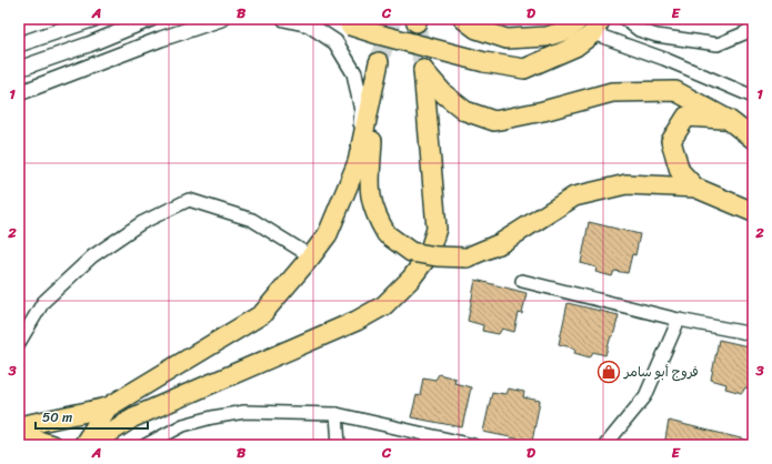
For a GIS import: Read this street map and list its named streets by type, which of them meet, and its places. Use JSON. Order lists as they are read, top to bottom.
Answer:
{
  "places": {
    "shop": ["فروج أبو سامر"]
  },
  "scale_bar": "50 m",
  "grid": {
    "columns": [
      "A",
      "B",
      "C",
      "D",
      "E"
    ],
    "rows": ["1", "2", "3"]
  }
}
